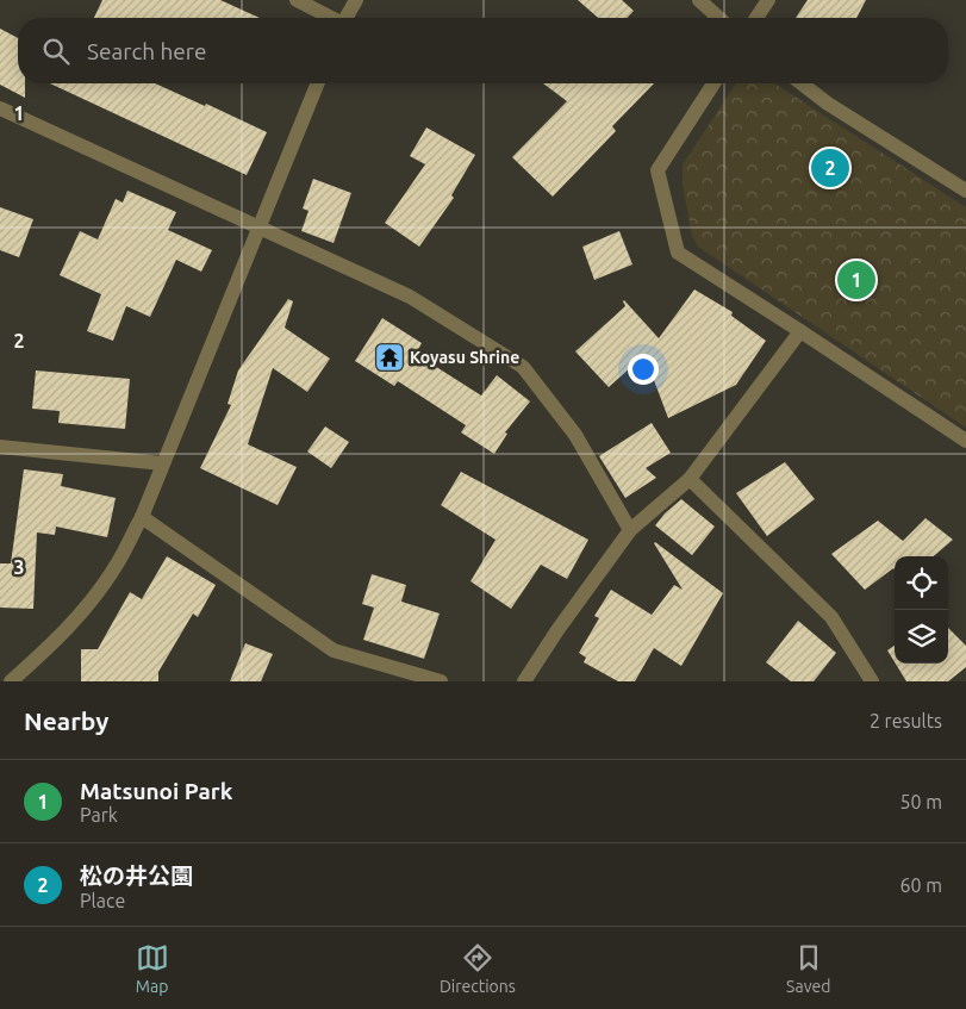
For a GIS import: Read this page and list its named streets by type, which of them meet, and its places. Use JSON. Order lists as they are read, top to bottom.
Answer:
{
  "places": {
    "temple": ["Koyasu Shrine"]
  },
  "page": {
    "search": "Search here",
    "pins": ["2", "1"],
    "heading": ["Nearby", "2 results"],
    "list": [
      {
        "mark": "1",
        "name": "Matsunoi Park",
        "note": "Park",
        "value": "50 m"
      },
      {
        "mark": "2",
        "name": "松の井公園",
        "note": "Place",
        "value": "60 m"
      }
    ],
    "nav": ["Map", "Directions", "Saved"]
  },
  "grid": {
    "rows": ["1", "2", "3"]
  }
}
